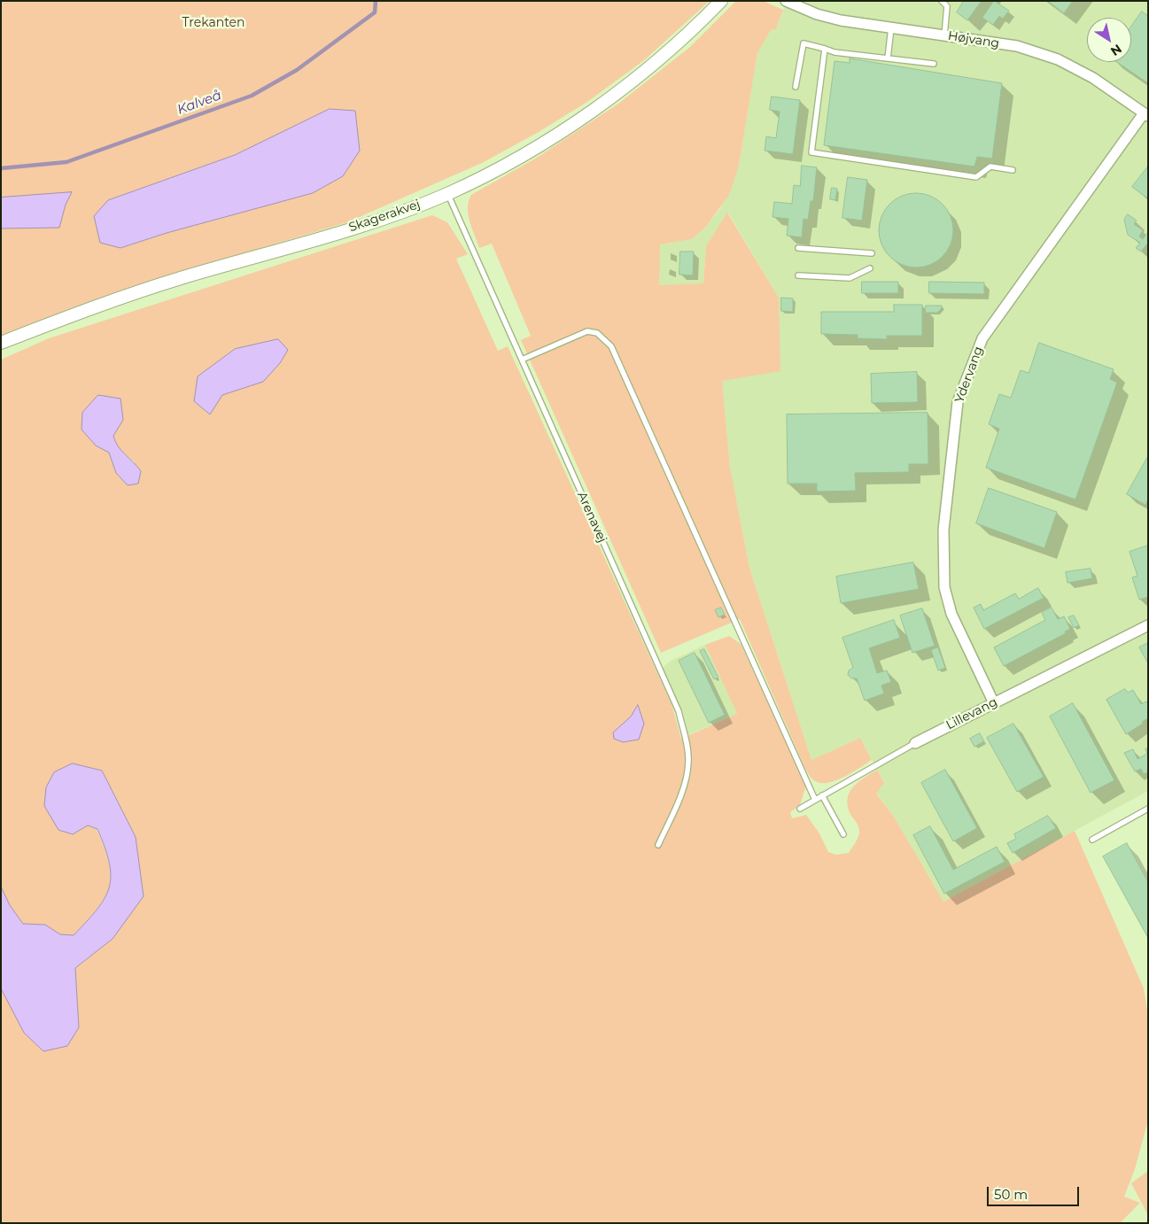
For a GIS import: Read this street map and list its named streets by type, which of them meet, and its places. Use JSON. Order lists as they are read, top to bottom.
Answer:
{
  "streets": {
    "street": [
      "Højvang",
      "Skagerakvej",
      "Ydervang",
      "Lillevang"
    ],
    "lane": ["Arenavej"]
  },
  "crossings": [
    ["Højvang", "Ydervang"],
    ["Skagerakvej", "Arenavej"],
    ["Ydervang", "Lillevang"]
  ],
  "water": ["Kalveå"],
  "parks": ["Trekanten"],
  "scale_bar": "50 m",
  "north": "bottom right"
}
